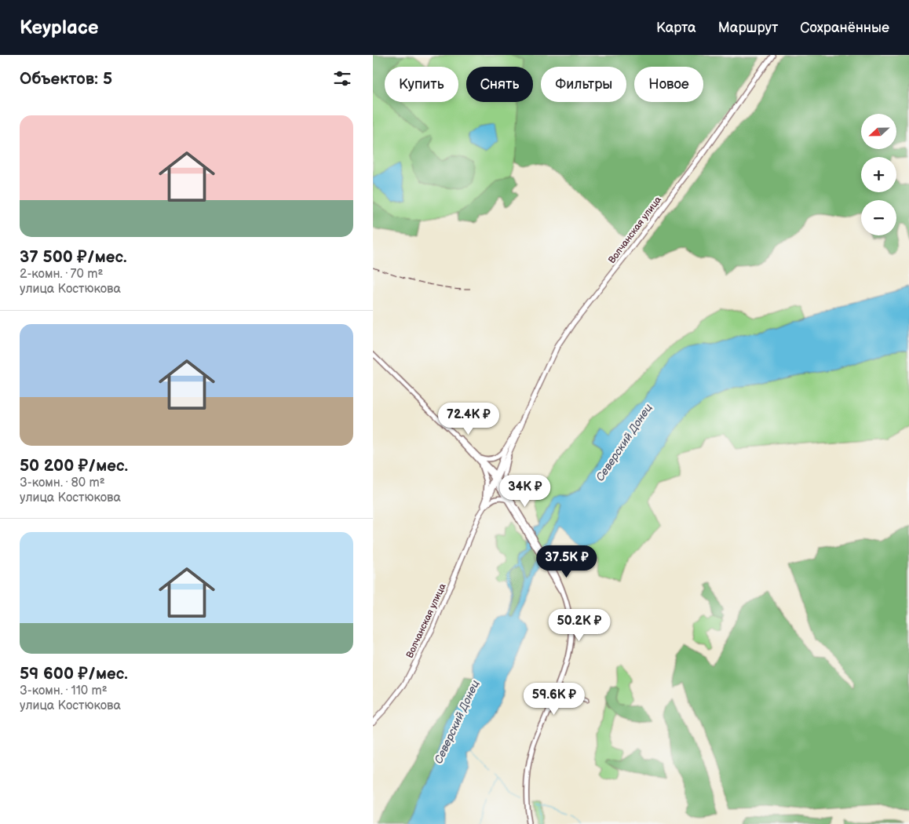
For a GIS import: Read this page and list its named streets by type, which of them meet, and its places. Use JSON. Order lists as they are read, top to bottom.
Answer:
{
  "streets": {
    "main road": ["Волчанская улица"]
  },
  "water": ["Северский Донец"],
  "north": "left",
  "page": {
    "header": "Keyplace",
    "nav": ["Карта", "Маршрут", "Сохранённые"],
    "heading": "Объектов: 5",
    "chip": [
      "Купить",
      "Снять",
      "Фильтры",
      "Новое"
    ],
    "list": [
      {
        "name": "37 500 ₽/мес.",
        "note": "2-комн. · 70 m² · улица Костюкова"
      },
      {
        "name": "50 200 ₽/мес.",
        "note": "3-комн. · 80 m² · улица Костюкова"
      },
      {
        "name": "59 600 ₽/мес.",
        "note": "3-комн. · 110 m² · улица Костюкова"
      }
    ],
    "map_buttons": ["+", "−"],
    "price": [
      "72.4K ₽",
      "34K ₽",
      "37.5K ₽",
      "50.2K ₽",
      "59.6K ₽"
    ]
  }
}
